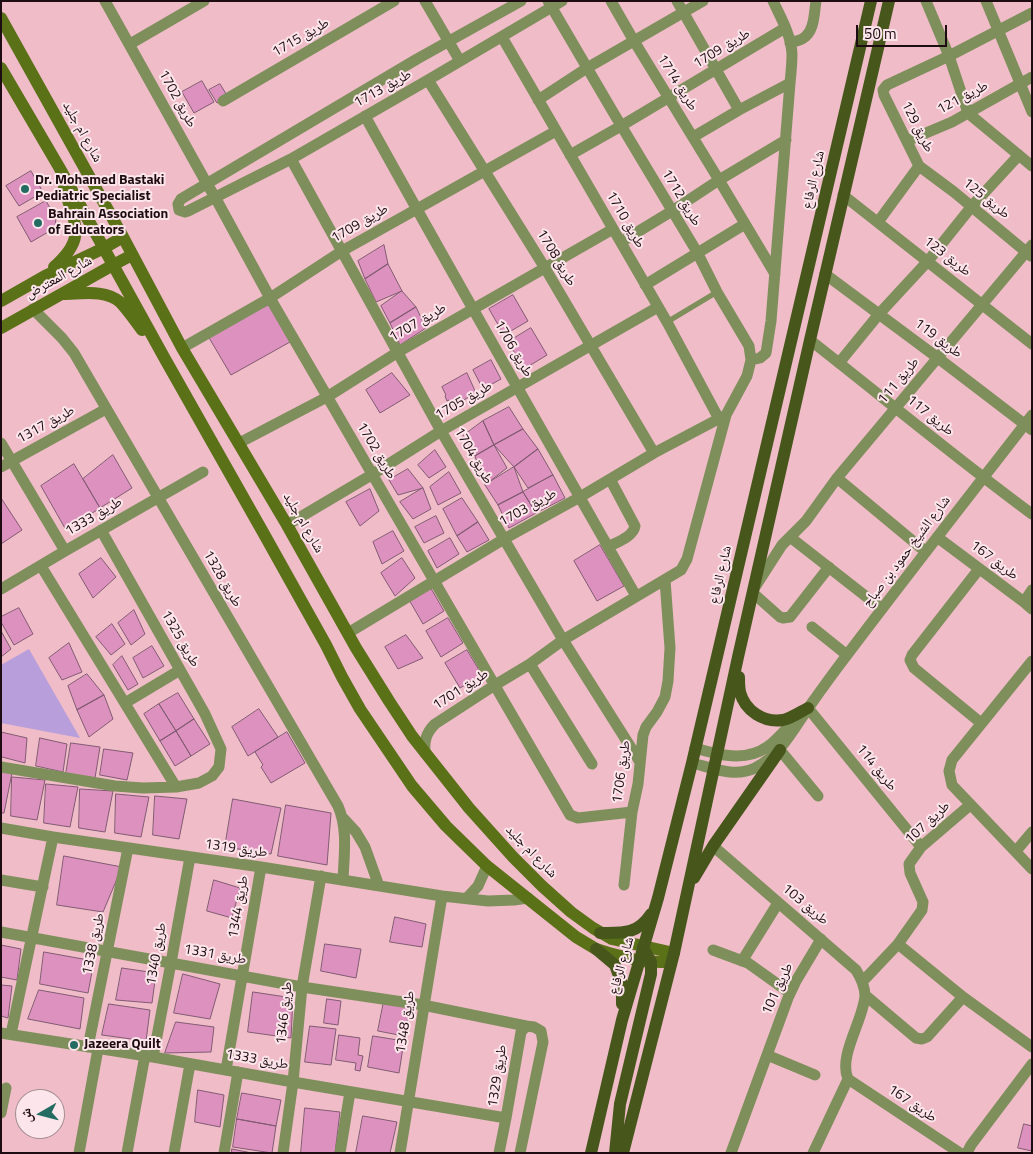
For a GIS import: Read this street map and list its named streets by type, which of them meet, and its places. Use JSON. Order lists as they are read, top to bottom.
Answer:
{
  "streets": {
    "main road": ["شارع الرفاع"],
    "street": [
      "طريق 1715",
      "طريق 1709",
      "طريق 1714",
      "طريق 1713",
      "طريق 121",
      "طريق 1702",
      "طريق 129",
      "شارع ام جليد",
      "طريق 1712",
      "طريق 125",
      "طريق 1710",
      "طريق 123",
      "طريق 1708",
      "شارع المعترض",
      "طريق 1707",
      "طريق 119",
      "طريق 1706",
      "طريق 111",
      "طريق 1705",
      "طريق 117",
      "طريق 1317",
      "طريق 1704",
      "طريق 1703",
      "طريق 1333",
      "شارع الشيخ حمود بن صباح",
      "طريق 167",
      "طريق 1328",
      "طريق 1325",
      "طريق 1701",
      "طريق 114",
      "طريق 107",
      "طريق 1319",
      "طريق 103",
      "طريق 1344",
      "طريق 1338",
      "طريق 1340",
      "طريق 1331",
      "طريق 101",
      "طريق 1346",
      "طريق 1348",
      "طريق 1329"
    ]
  },
  "crossings": [
    ["طريق 1709", "طريق 1714"],
    ["طريق 1709", "طريق 1702"],
    ["طريق 1709", "شارع ام جليد"],
    ["طريق 1709", "طريق 1712"],
    ["طريق 1709", "طريق 1710"],
    ["طريق 1709", "طريق 1708"],
    ["طريق 1709", "طريق 1706"],
    ["طريق 1709", "طريق 1704"],
    ["طريق 1713", "طريق 1702"],
    ["طريق 1713", "طريق 1712"],
    ["طريق 1713", "طريق 1710"],
    ["طريق 1713", "طريق 1708"],
    ["طريق 1713", "طريق 1706"],
    ["طريق 1713", "طريق 1704"],
    ["طريق 121", "طريق 129"],
    ["طريق 1702", "طريق 1707"],
    ["طريق 1702", "طريق 1706"],
    ["طريق 1702", "طريق 1705"],
    ["طريق 1702", "طريق 1703"],
    ["طريق 1702", "طريق 1701"],
    ["طريق 129", "طريق 125"],
    ["شارع ام جليد", "شارع الرفاع"],
    ["شارع ام جليد", "شارع المعترض"],
    ["شارع ام جليد", "طريق 1707"],
    ["شارع ام جليد", "طريق 1705"],
    ["شارع ام جليد", "طريق 1703"],
    ["شارع ام جليد", "طريق 1701"],
    ["شارع الرفاع", "شارع الشيخ حمود بن صباح"],
    ["طريق 125", "طريق 111"],
    ["طريق 1710", "طريق 1707"],
    ["طريق 1710", "طريق 1705"],
    ["طريق 1710", "طريق 1703"],
    ["طريق 1710", "طريق 1701"],
    ["طريق 123", "طريق 111"],
    ["طريق 1708", "طريق 1707"],
    ["طريق 1708", "طريق 1705"],
    ["طريق 1708", "طريق 1703"],
    ["شارع المعترض", "طريق 1328"],
    ["طريق 1707", "طريق 1706"],
    ["طريق 1707", "طريق 1704"],
    ["طريق 119", "طريق 111"],
    ["طريق 119", "شارع الشيخ حمود بن صباح"],
    ["طريق 1706", "طريق 1705"],
    ["طريق 1706", "طريق 1704"],
    ["طريق 1706", "طريق 1703"],
    ["طريق 1706", "طريق 1701"],
    ["طريق 111", "طريق 117"],
    ["طريق 1705", "طريق 1704"],
    ["طريق 117", "شارع الشيخ حمود بن صباح"],
    ["طريق 1317", "طريق 1328"],
    ["طريق 1704", "طريق 1703"],
    ["طريق 1704", "طريق 1701"],
    ["طريق 1703", "طريق 1701"],
    ["طريق 1333", "طريق 1328"],
    ["طريق 1333", "طريق 1325"],
    ["طريق 1333", "طريق 1344"],
    ["طريق 1333", "طريق 1338"],
    ["طريق 1333", "طريق 1340"],
    ["طريق 1333", "طريق 1346"],
    ["طريق 1333", "طريق 1348"],
    ["طريق 1333", "طريق 1329"],
    ["شارع الشيخ حمود بن صباح", "طريق 167"],
    ["شارع الشيخ حمود بن صباح", "طريق 114"],
    ["طريق 1328", "طريق 1319"],
    ["طريق 114", "طريق 107"],
    ["طريق 107", "طريق 103"],
    ["طريق 1319", "طريق 1344"],
    ["طريق 1319", "طريق 1338"],
    ["طريق 1319", "طريق 1340"],
    ["طريق 1319", "طريق 1346"],
    ["طريق 1319", "طريق 1348"],
    ["طريق 103", "طريق 101"],
    ["طريق 1344", "طريق 1331"],
    ["طريق 1338", "طريق 1331"],
    ["طريق 1340", "طريق 1331"],
    ["طريق 1331", "طريق 1346"],
    ["طريق 1331", "طريق 1348"],
    ["طريق 1331", "طريق 1329"]
  ],
  "places": ["Dr. Mohamed Bastaki Pediatric Specialist", "Bahrain Association of Educators", "Jazeera Quilt"],
  "scale_bar": "50 m",
  "north": "left"
}
